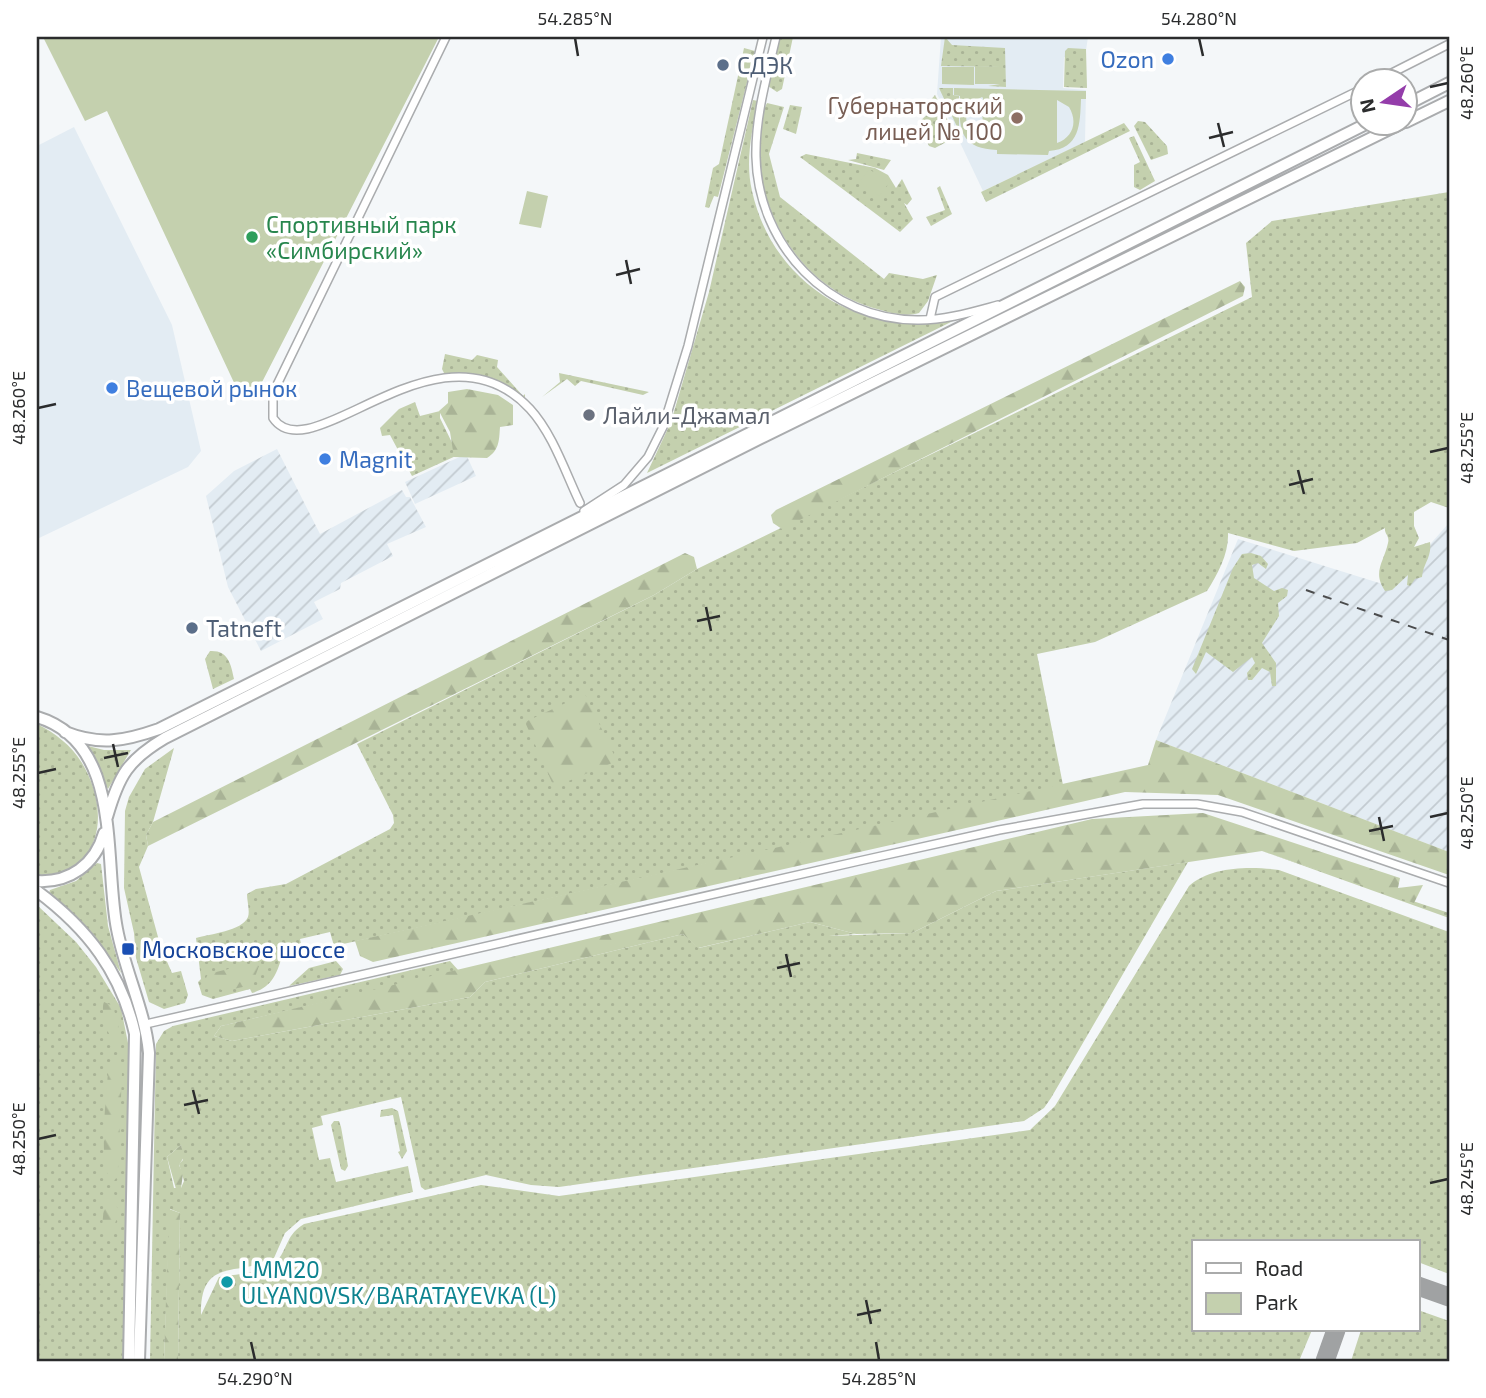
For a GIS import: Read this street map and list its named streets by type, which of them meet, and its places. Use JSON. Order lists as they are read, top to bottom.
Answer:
{
  "places": {
    "other": [
      "Ozon",
      "СДЭК",
      "Губернаторский лицей № 100",
      "Спортивный парк «Симбирский»",
      "Вещевой рынок",
      "Лайли-Джамал",
      "Magnit",
      "Tatneft",
      "LMM20 ULYANOVSK/BARATAYEVKA (L)"
    ],
    "transit": ["Московское шоссе"]
  },
  "legend": ["Road", "Park"],
  "north": "left",
  "coordinates": [
    "54.285°N",
    "54.280°N",
    "48.260°E",
    "48.255°E",
    "48.250°E",
    "48.245°E",
    "54.290°N"
  ]
}
